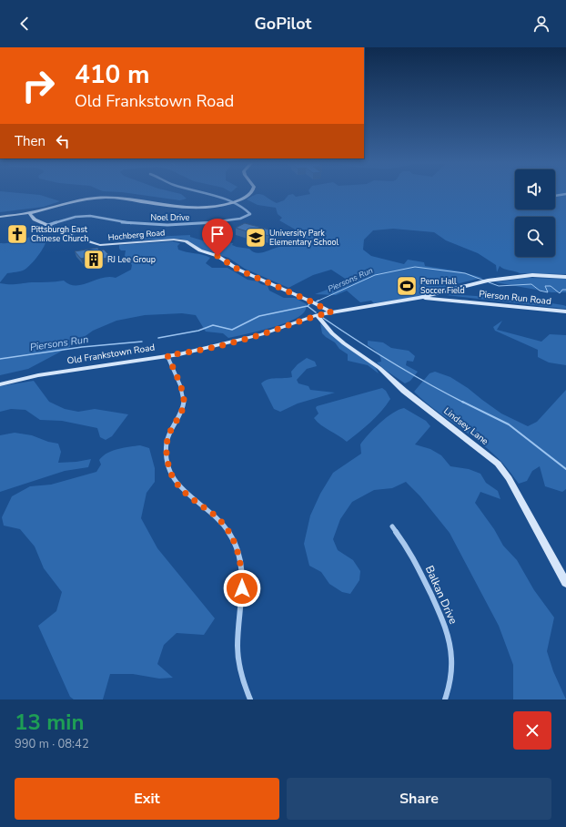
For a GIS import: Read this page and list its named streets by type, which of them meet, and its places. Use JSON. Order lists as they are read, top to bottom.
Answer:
{
  "streets": {
    "street": [
      "Noel Drive",
      "Hochberg Road",
      "Pierson Run Road",
      "Old Frankstown Road",
      "Lindsey Lane",
      "Balkan Drive"
    ]
  },
  "crossings": [
    ["Noel Drive", "Hochberg Road"],
    ["Hochberg Road", "Old Frankstown Road"],
    ["Pierson Run Road", "Old Frankstown Road"],
    ["Old Frankstown Road", "Lindsey Lane"]
  ],
  "water": ["Piersons Run"],
  "places": {
    "church": ["Pittsburgh East Chinese Church"],
    "school or university": ["University Park Elementary School"],
    "building": ["RJ Lee Group"],
    "sports": ["Penn Hall Soccer Field"]
  },
  "page": {
    "header": "GoPilot",
    "turn": ["410 m", "Old Frankstown Road"],
    "then": "Then",
    "heading": ["13 min", "990 m · 08:42"],
    "buttons": ["Exit", "Share"]
  }
}
